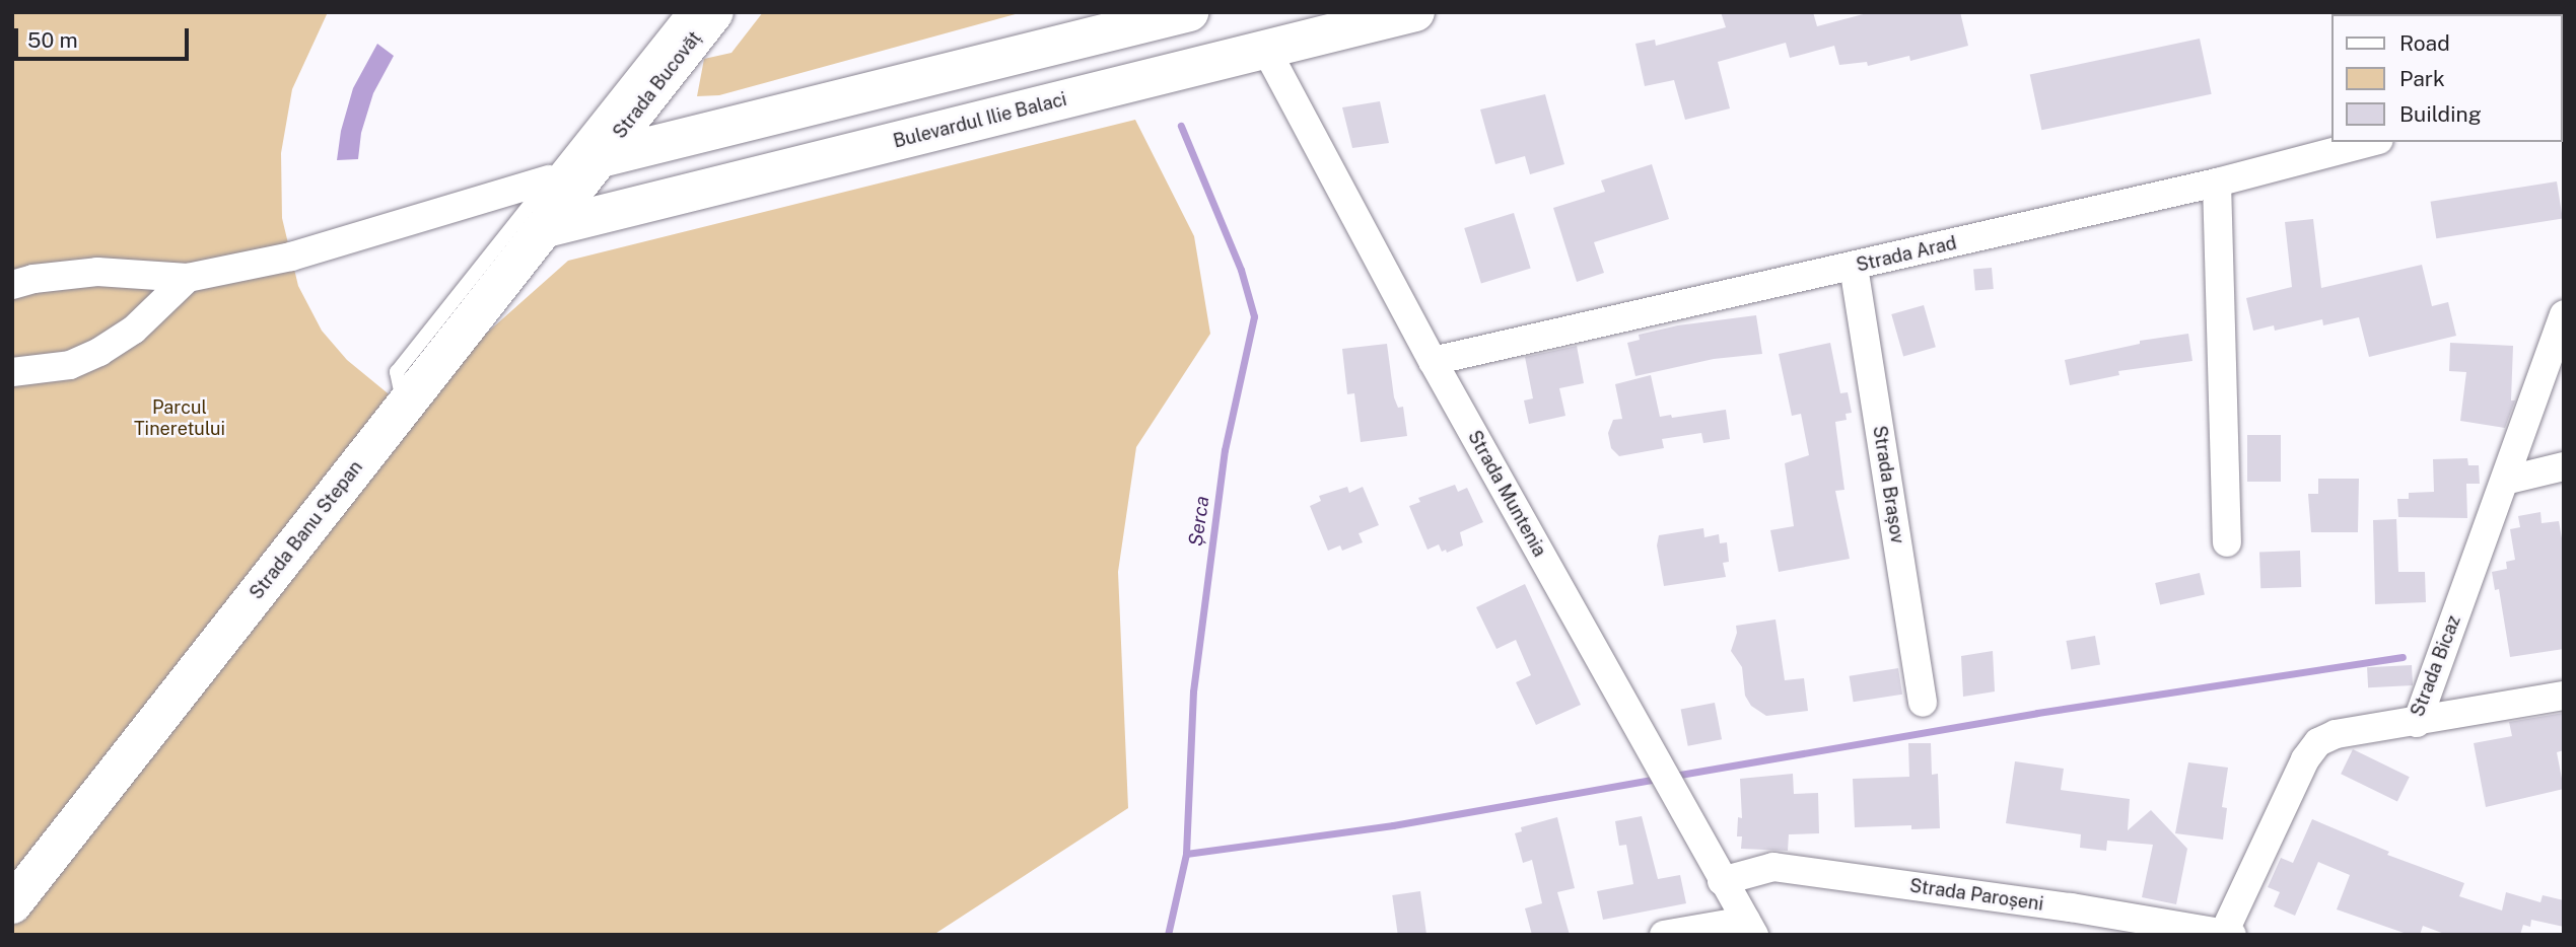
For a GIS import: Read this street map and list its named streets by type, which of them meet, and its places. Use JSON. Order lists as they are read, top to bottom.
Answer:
{
  "streets": {
    "main road": ["Strada Bucovăț", "Bulevardul Ilie Balaci", "Strada Banu Stepan"],
    "street": [
      "Strada Arad",
      "Strada Brașov",
      "Strada Muntenia",
      "Strada Bicaz",
      "Strada Paroșeni"
    ]
  },
  "crossings": [
    ["Strada Bucovăț", "Strada Banu Stepan"],
    ["Bulevardul Ilie Balaci", "Strada Muntenia"],
    ["Bulevardul Ilie Balaci", "Strada Banu Stepan"],
    ["Strada Arad", "Strada Brașov"],
    ["Strada Arad", "Strada Muntenia"],
    ["Strada Muntenia", "Strada Paroșeni"],
    ["Strada Bicaz", "Strada Paroșeni"]
  ],
  "water": ["Șerca"],
  "parks": ["Parcul Tineretului"],
  "legend": ["Road", "Park", "Building"],
  "scale_bar": "50 m"
}
